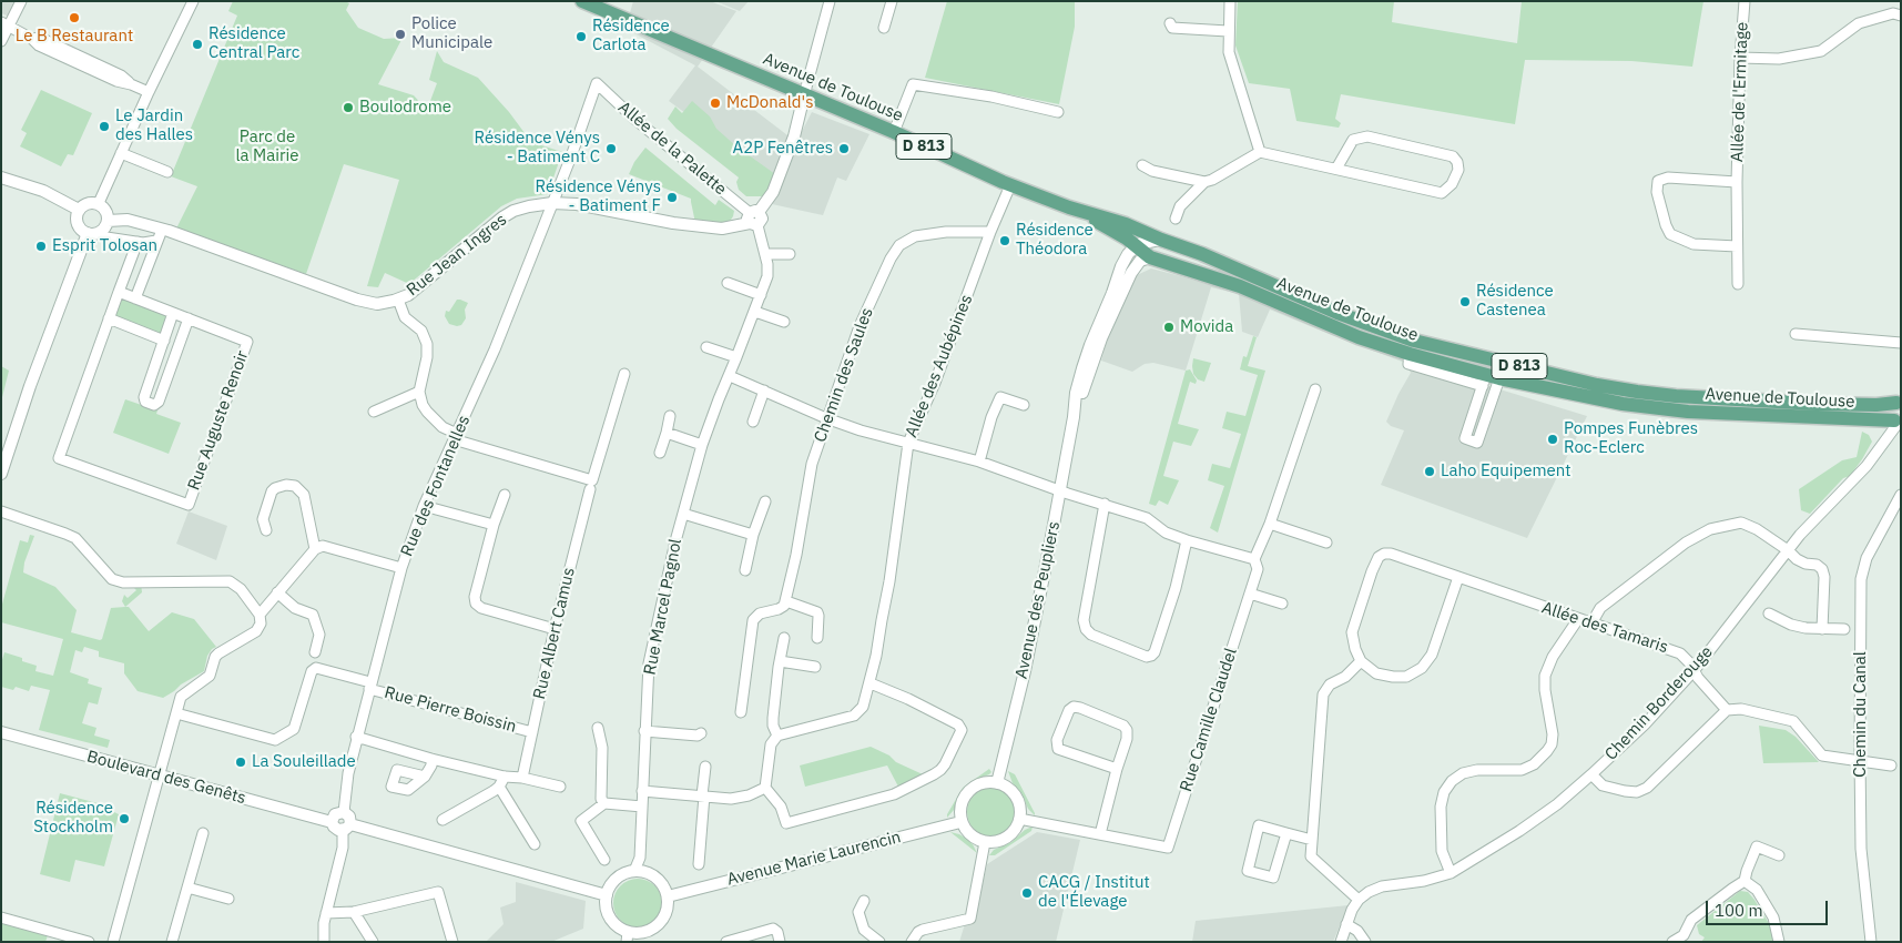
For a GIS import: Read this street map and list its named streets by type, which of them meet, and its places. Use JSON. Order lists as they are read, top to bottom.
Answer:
{
  "streets": {
    "main road": ["Avenue de Toulouse", "D 813"],
    "street": [
      "Allée de l'Ermitage",
      "Allée de la Palette",
      "Rue Jean Ingres",
      "Allée des Aubépines",
      "Chemin des Saules",
      "Rue Auguste Renoir",
      "Rue des Fontanelles",
      "Avenue des Peupliers",
      "Rue Marcel Pagnol",
      "Allée des Tamaris",
      "Rue Albert Camus",
      "Chemin Borderouge",
      "Rue Pierre Boissin",
      "Chemin du Canal",
      "Rue Camille Claudel",
      "Boulevard des Genêts",
      "Avenue Marie Laurencin"
    ]
  },
  "crossings": [
    ["Avenue de Toulouse", "D 813"],
    ["Avenue de Toulouse", "Allée des Aubépines"],
    ["Avenue de Toulouse", "Avenue des Peupliers"],
    ["Avenue de Toulouse", "Chemin Borderouge"],
    ["D 813", "Chemin Borderouge"],
    ["Allée de la Palette", "Rue Jean Ingres"],
    ["Allée de la Palette", "Rue des Fontanelles"],
    ["Allée de la Palette", "Rue Marcel Pagnol"],
    ["Rue Jean Ingres", "Rue des Fontanelles"],
    ["Rue Jean Ingres", "Rue Marcel Pagnol"],
    ["Allée des Aubépines", "Chemin des Saules"],
    ["Rue des Fontanelles", "Rue Pierre Boissin"],
    ["Rue des Fontanelles", "Boulevard des Genêts"],
    ["Avenue des Peupliers", "Avenue Marie Laurencin"],
    ["Rue Marcel Pagnol", "Avenue Marie Laurencin"],
    ["Allée des Tamaris", "Chemin Borderouge"],
    ["Rue Albert Camus", "Rue Pierre Boissin"]
  ],
  "parks": ["Parc de la Mairie"],
  "places": [
    "Le B Restaurant",
    "Police Municipale",
    "Résidence Carlota",
    "Résidence Central Parc",
    "McDonald's",
    "Boulodrome",
    "Le Jardin des Halles",
    "Résidence Vénys - Batiment C",
    "A2P Fenêtres",
    "Résidence Vénys - Batiment F",
    "Résidence Théodora",
    "Esprit Tolosan",
    "Résidence Castenea",
    "Movida",
    "Pompes Funèbres Roc-Eclerc",
    "Laho Equipement",
    "La Souleillade",
    "Résidence Stockholm",
    "CACG / Institut de l'Élevage"
  ],
  "scale_bar": "100 m"
}
